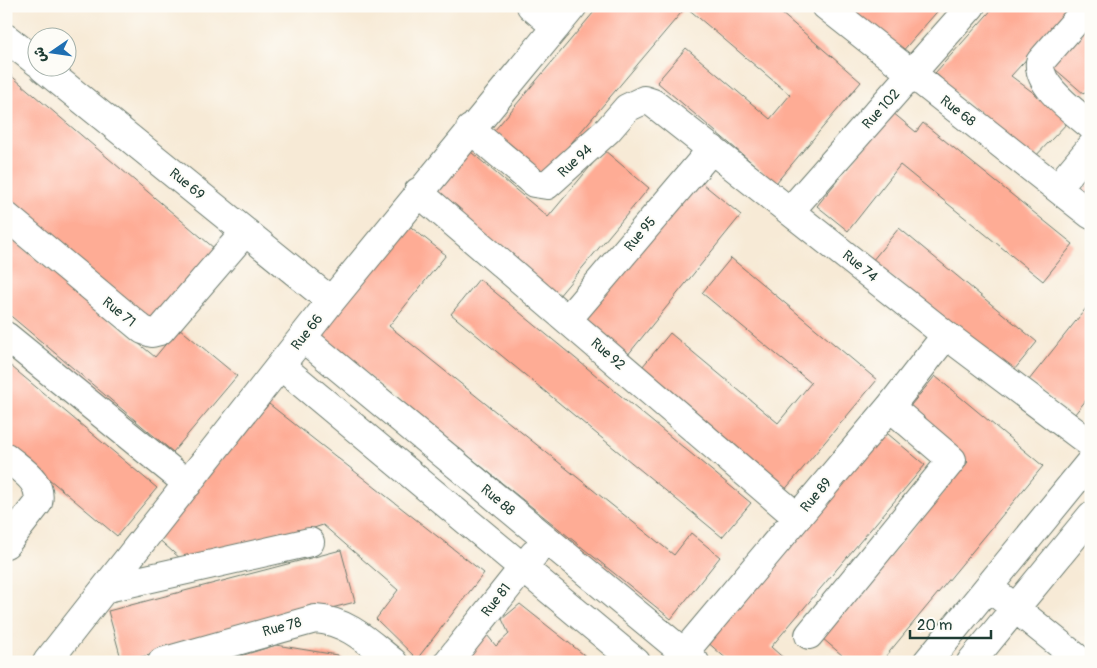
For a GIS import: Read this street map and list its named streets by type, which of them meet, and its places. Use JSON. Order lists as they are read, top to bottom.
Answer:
{
  "streets": {
    "street": [
      "Rue 102",
      "Rue 68",
      "Rue 94",
      "Rue 69",
      "Rue 95",
      "Rue 74",
      "Rue 71",
      "Rue 66",
      "Rue 92",
      "Rue 89",
      "Rue 88",
      "Rue 81",
      "Rue 78"
    ]
  },
  "crossings": [
    ["Rue 102", "Rue 68"],
    ["Rue 102", "Rue 74"],
    ["Rue 94", "Rue 74"],
    ["Rue 94", "Rue 66"],
    ["Rue 69", "Rue 71"],
    ["Rue 69", "Rue 66"],
    ["Rue 95", "Rue 74"],
    ["Rue 95", "Rue 92"],
    ["Rue 74", "Rue 89"],
    ["Rue 66", "Rue 92"],
    ["Rue 66", "Rue 88"],
    ["Rue 92", "Rue 89"],
    ["Rue 89", "Rue 88"],
    ["Rue 88", "Rue 81"]
  ],
  "scale_bar": "20 m",
  "north": "left"
}
